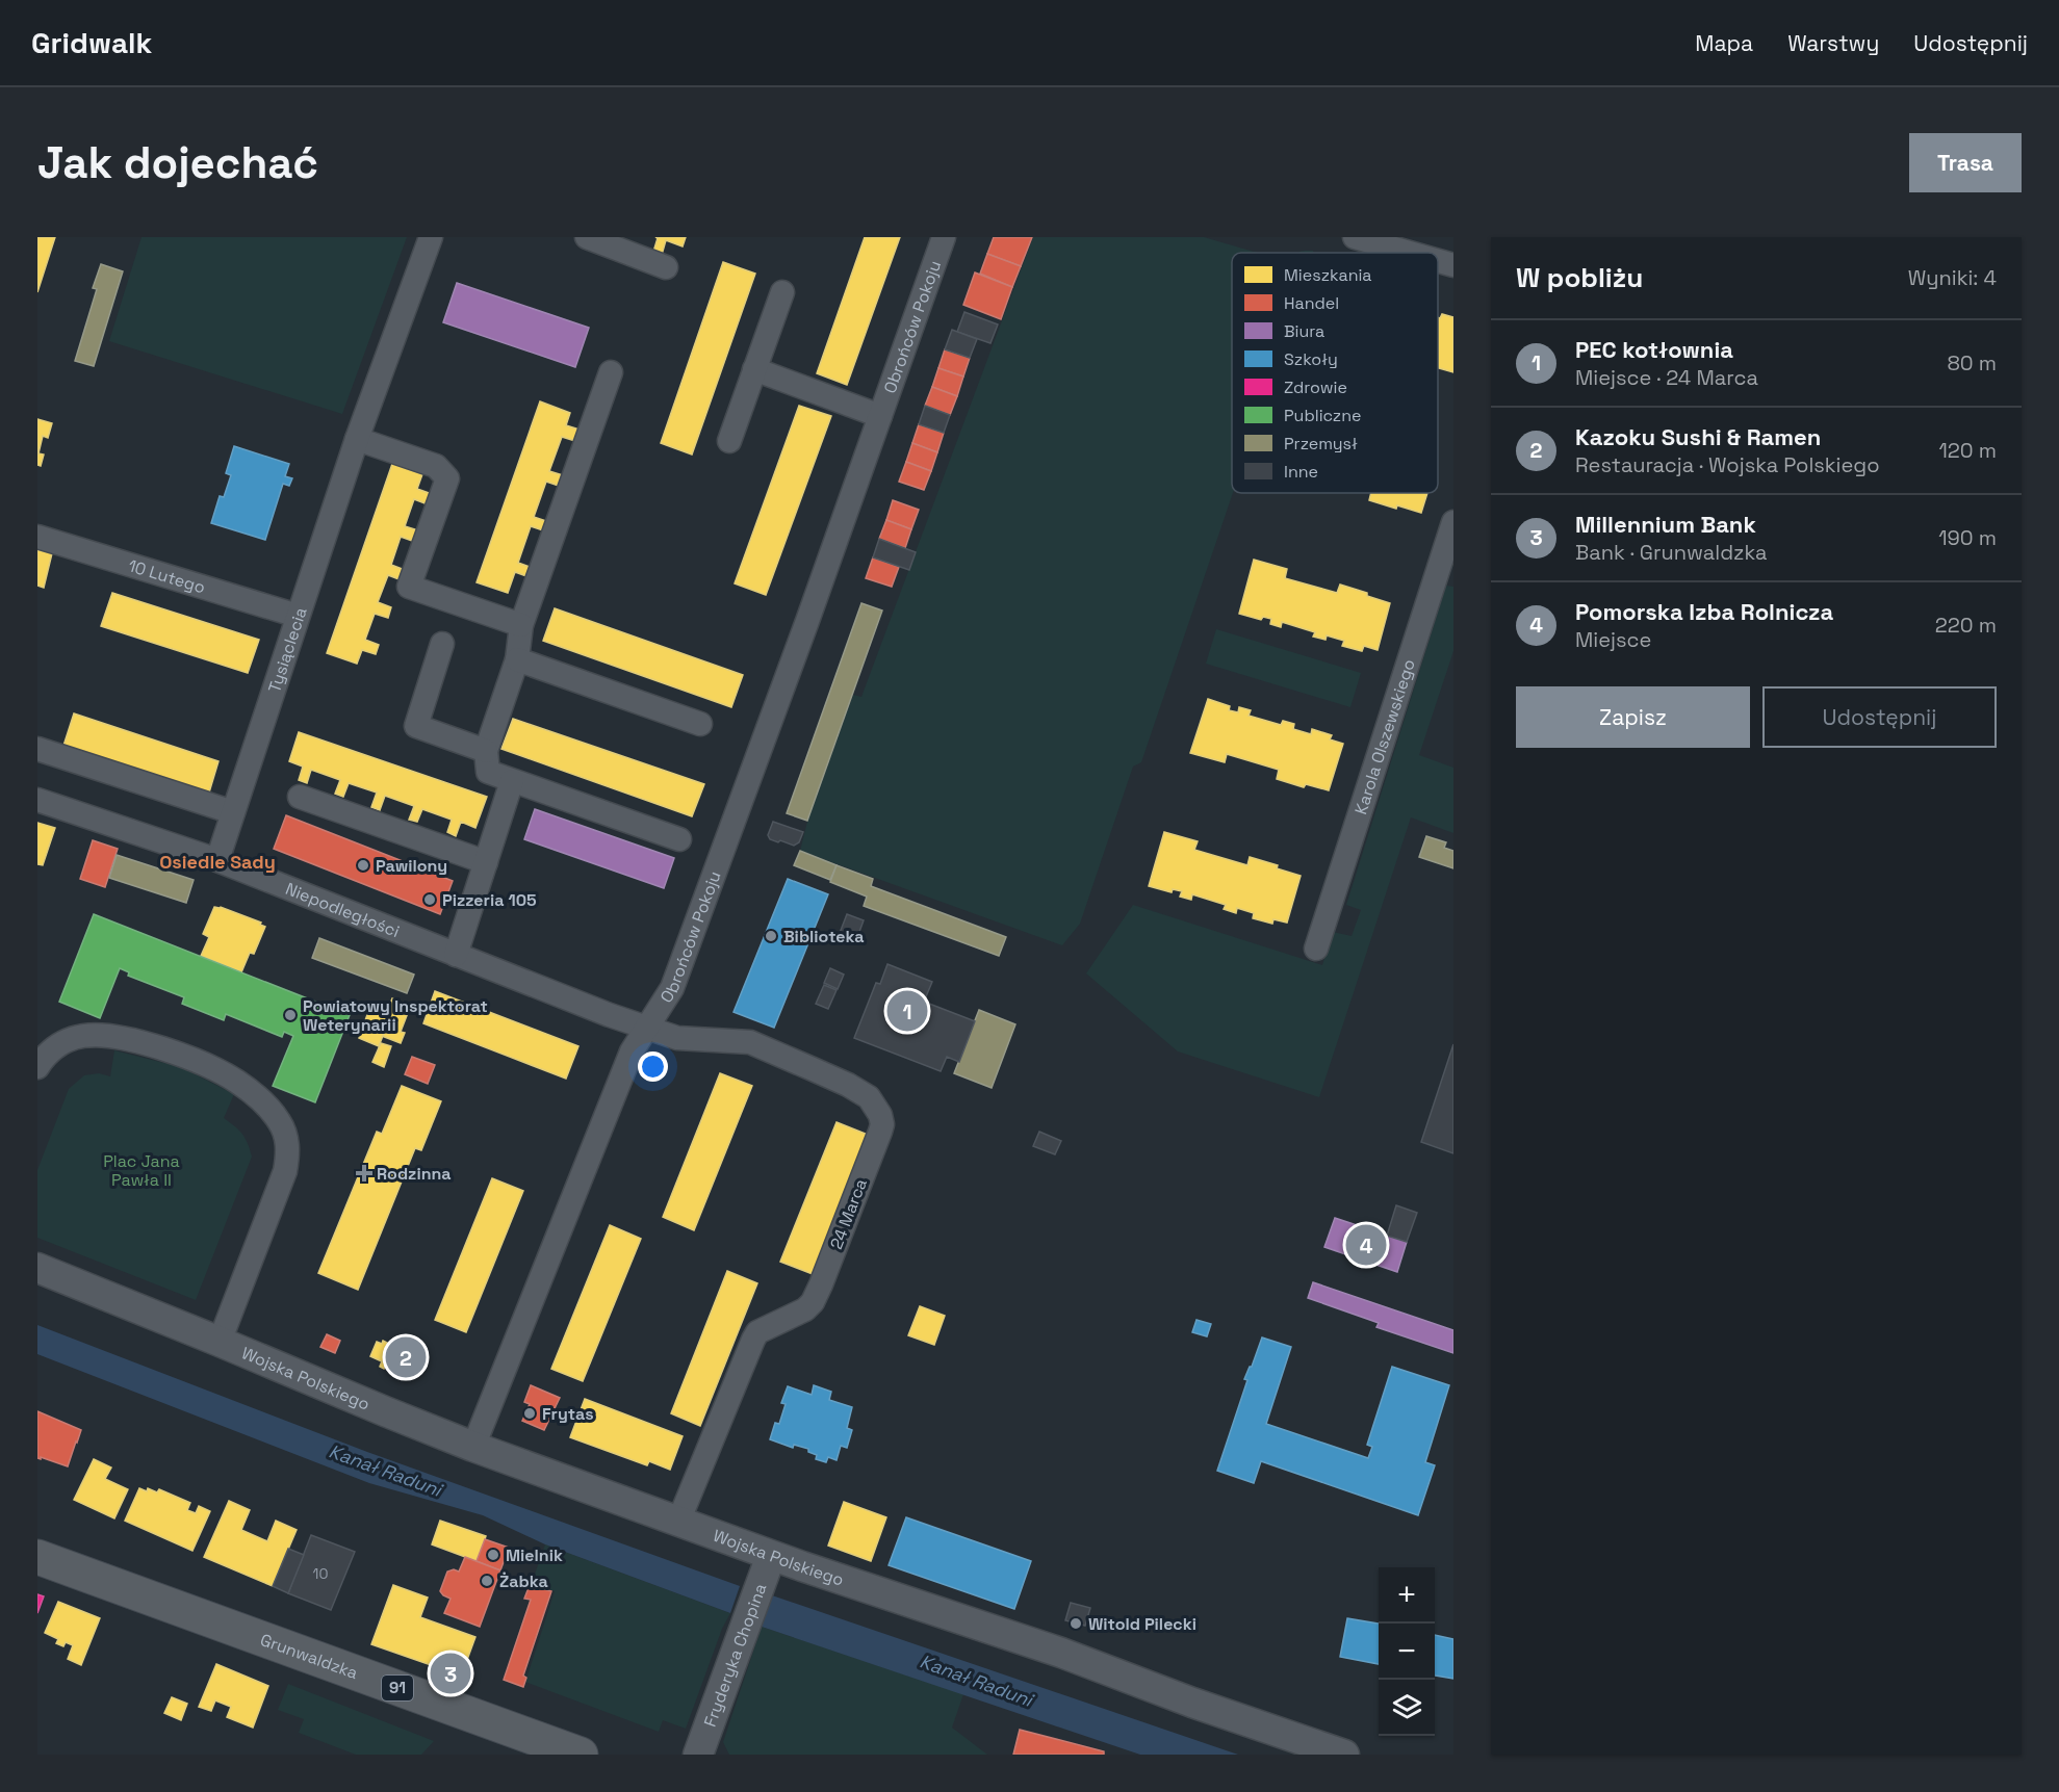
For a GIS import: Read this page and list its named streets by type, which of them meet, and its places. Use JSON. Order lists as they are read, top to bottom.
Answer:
{
  "streets": {
    "main road": ["Grunwaldzka", "91"],
    "street": [
      "Obrońców Pokoju",
      "10 Lutego",
      "Tysiąclecia",
      "Karola Olszewskiego",
      "Niepodległości",
      "24 Marca",
      "Wojska Polskiego",
      "Fryderyka Chopina"
    ]
  },
  "crossings": [
    ["Obrońców Pokoju", "Niepodległości"],
    ["Obrońców Pokoju", "24 Marca"],
    ["Obrońców Pokoju", "Wojska Polskiego"],
    ["10 Lutego", "Tysiąclecia"],
    ["Tysiąclecia", "Niepodległości"],
    ["Niepodległości", "24 Marca"],
    ["24 Marca", "Wojska Polskiego"],
    ["Wojska Polskiego", "Fryderyka Chopina"]
  ],
  "districts": ["Osiedle Sady"],
  "water": ["Kanał Raduni"],
  "parks": ["Plac Jana Pawła II"],
  "places": {
    "other": [
      "Pawilony",
      "Pizzeria 105",
      "Biblioteka",
      "Powiatowy Inspektorat Weterynarii",
      "Frytas",
      "Mielnik",
      "Żabka",
      "Witold Pilecki"
    ],
    "health": ["Rodzinna"]
  },
  "house_numbers": ["10"],
  "legend": [
    "Mieszkania",
    "Handel",
    "Biura",
    "Szkoły",
    "Zdrowie",
    "Publiczne",
    "Przemysł",
    "Inne"
  ],
  "page": {
    "header": "Gridwalk",
    "nav": ["Mapa", "Warstwy", "Udostępnij"],
    "buttons": [
      "Trasa",
      ["Zapisz", "Udostępnij"]
    ],
    "title": "Jak dojechać",
    "heading": ["W pobliżu", "Wyniki: 4"],
    "list": [
      {
        "mark": "1",
        "name": "PEC kotłownia",
        "note": "Miejsce · 24 Marca",
        "value": "80 m"
      },
      {
        "mark": "2",
        "name": "Kazoku Sushi & Ramen",
        "note": "Restauracja · Wojska Polskiego",
        "value": "120 m"
      },
      {
        "mark": "3",
        "name": "Millennium Bank",
        "note": "Bank · Grunwaldzka",
        "value": "190 m"
      },
      {
        "mark": "4",
        "name": "Pomorska Izba Rolnicza",
        "note": "Miejsce",
        "value": "220 m"
      }
    ],
    "pins": [
      "1",
      "4",
      "2",
      "3"
    ],
    "map_buttons": ["+", "−"]
  }
}
